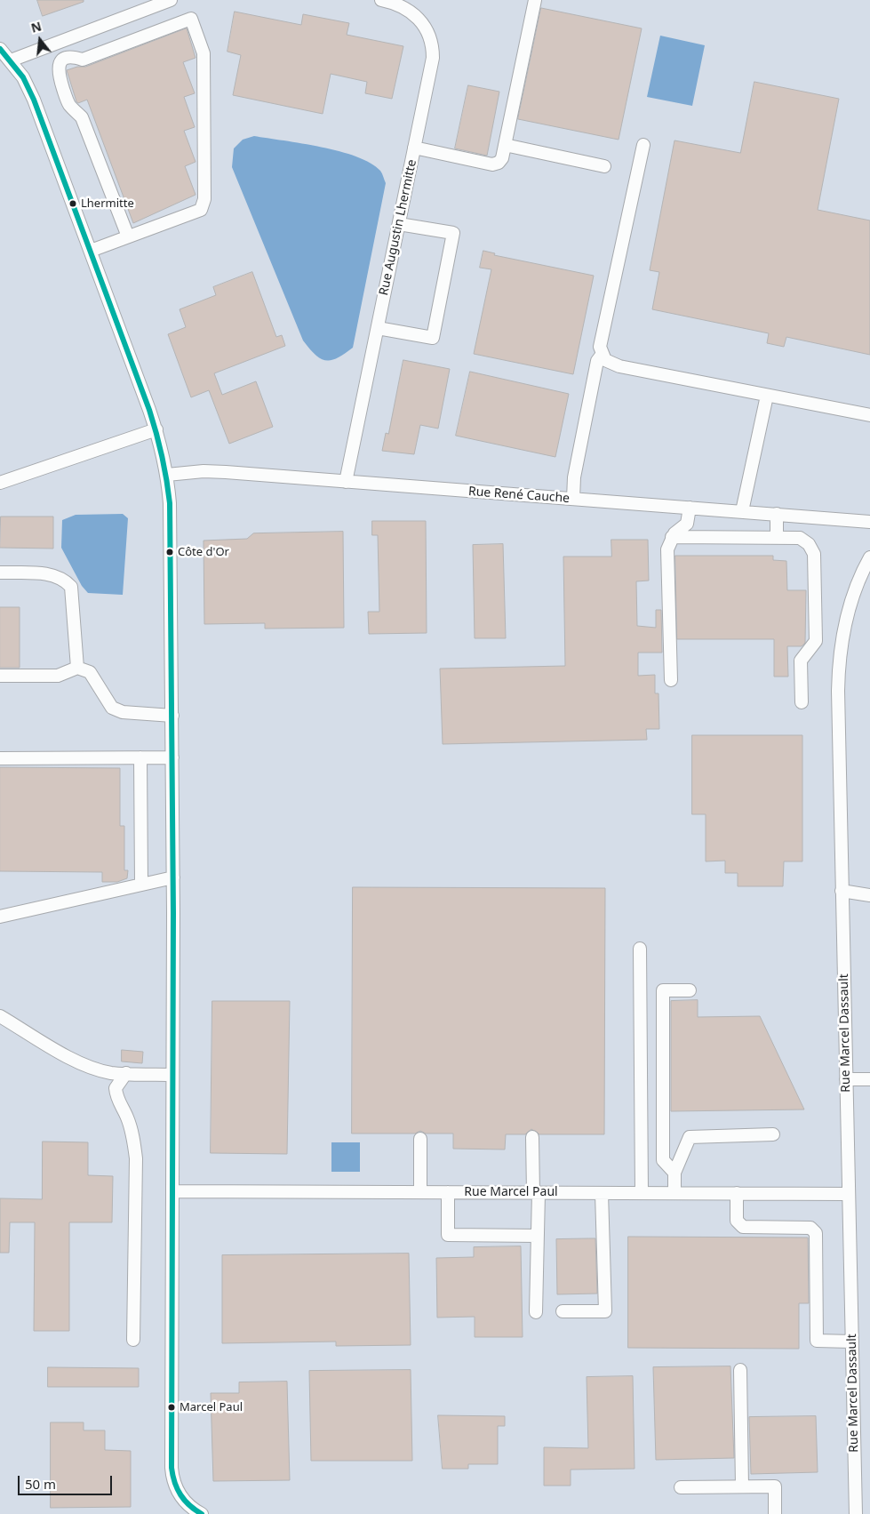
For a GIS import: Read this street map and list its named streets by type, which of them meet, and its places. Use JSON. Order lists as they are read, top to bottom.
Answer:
{
  "streets": {
    "street": [
      "Rue Augustin Lhermitte",
      "Rue René Cauche",
      "Rue Marcel Dassault",
      "Rue Marcel Paul"
    ]
  },
  "crossings": [
    ["Rue Augustin Lhermitte", "Rue René Cauche"],
    ["Rue Marcel Dassault", "Rue Marcel Paul"]
  ],
  "places": ["Lhermitte", "Côte d'Or", "Marcel Paul"],
  "scale_bar": "50 m",
  "north": "top"
}
